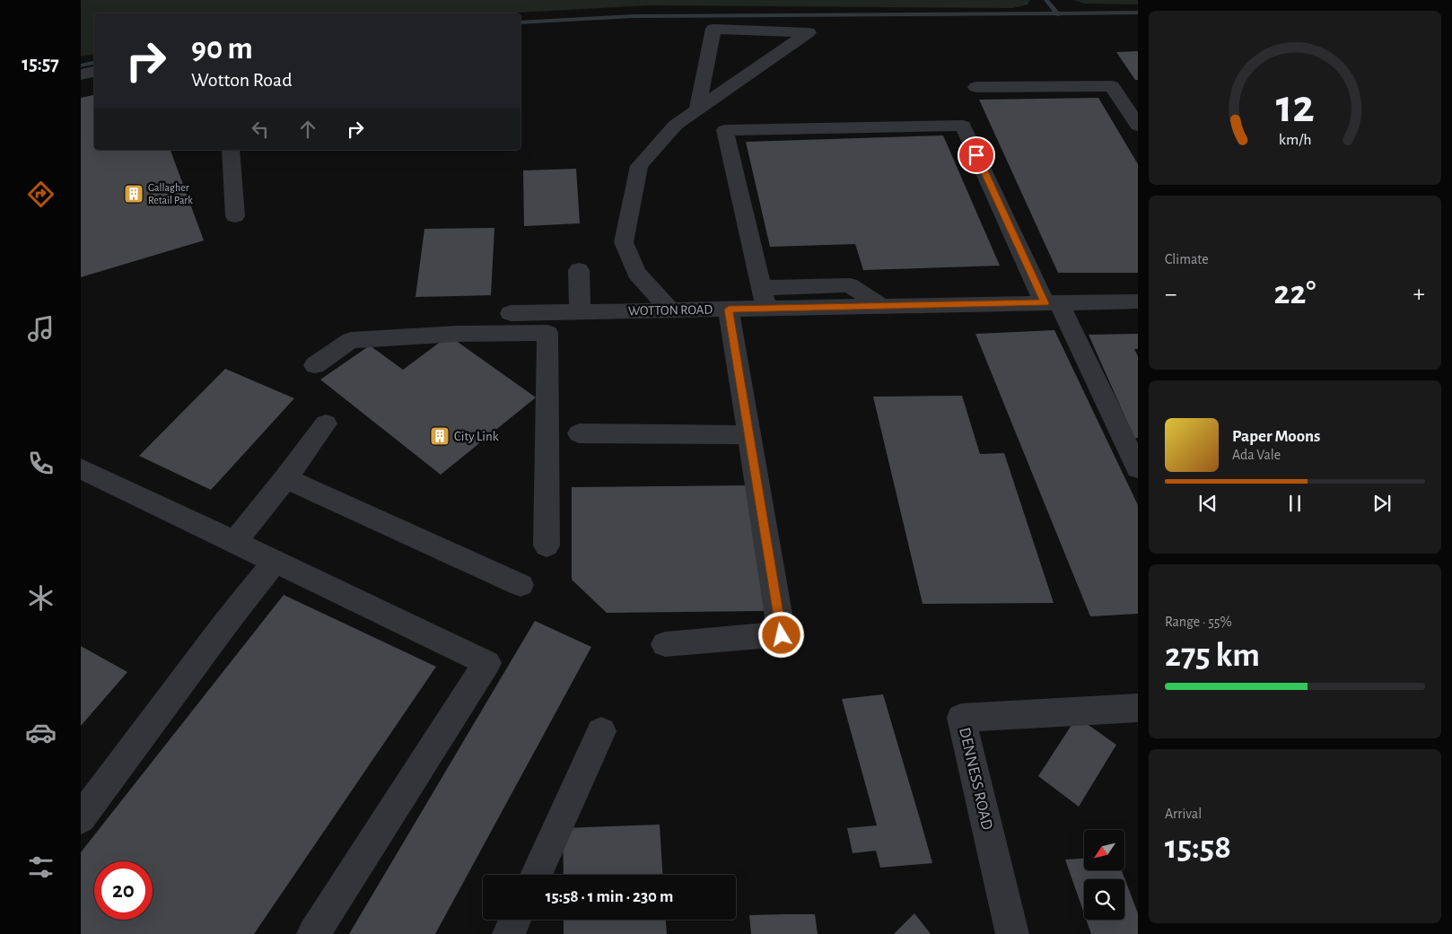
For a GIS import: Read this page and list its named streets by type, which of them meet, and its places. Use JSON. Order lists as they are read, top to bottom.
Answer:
{
  "streets": {
    "street": ["WOTTON ROAD", "DENNESS ROAD"]
  },
  "places": {
    "building": ["Gallagher Retail Park", "City Link"]
  },
  "north": "bottom left",
  "page": {
    "tabs": "15:57",
    "turn": ["90 m", "Wotton Road"],
    "tile": [
      "Climate",
      ["Range · 55%", "275 km"],
      ["Arrival", "15:58"]
    ],
    "heat": ["−", "22°", "+"],
    "song": ["Paper Moons", "Ada Vale"],
    "limit": "20",
    "trip": "15:58 · 1 min · 230 m",
    "gauge": ["12", "km/h"]
  }
}
